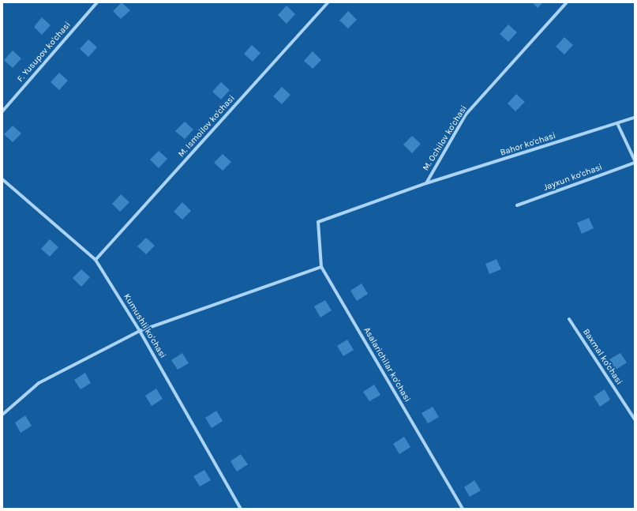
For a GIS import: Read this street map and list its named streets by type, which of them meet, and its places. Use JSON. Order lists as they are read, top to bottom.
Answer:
{
  "streets": {
    "street": [
      "F. Yusupov ko'chasi",
      "M. Ismoilov ko'chasi",
      "M. Ochilov ko'chasi",
      "Bahor ko'chasi",
      "Jayxun ko'chasi",
      "Kumushli ko'chasi",
      "Baxmal ko'chasi",
      "Asalarichilar ko'chasi"
    ]
  },
  "crossings": [
    ["M. Ismoilov ko'chasi", "Kumushli ko'chasi"],
    ["M. Ochilov ko'chasi", "Bahor ko'chasi"],
    ["M. Ochilov ko'chasi", "Asalarichilar ko'chasi"],
    ["Bahor ko'chasi", "Jayxun ko'chasi"]
  ]
}
